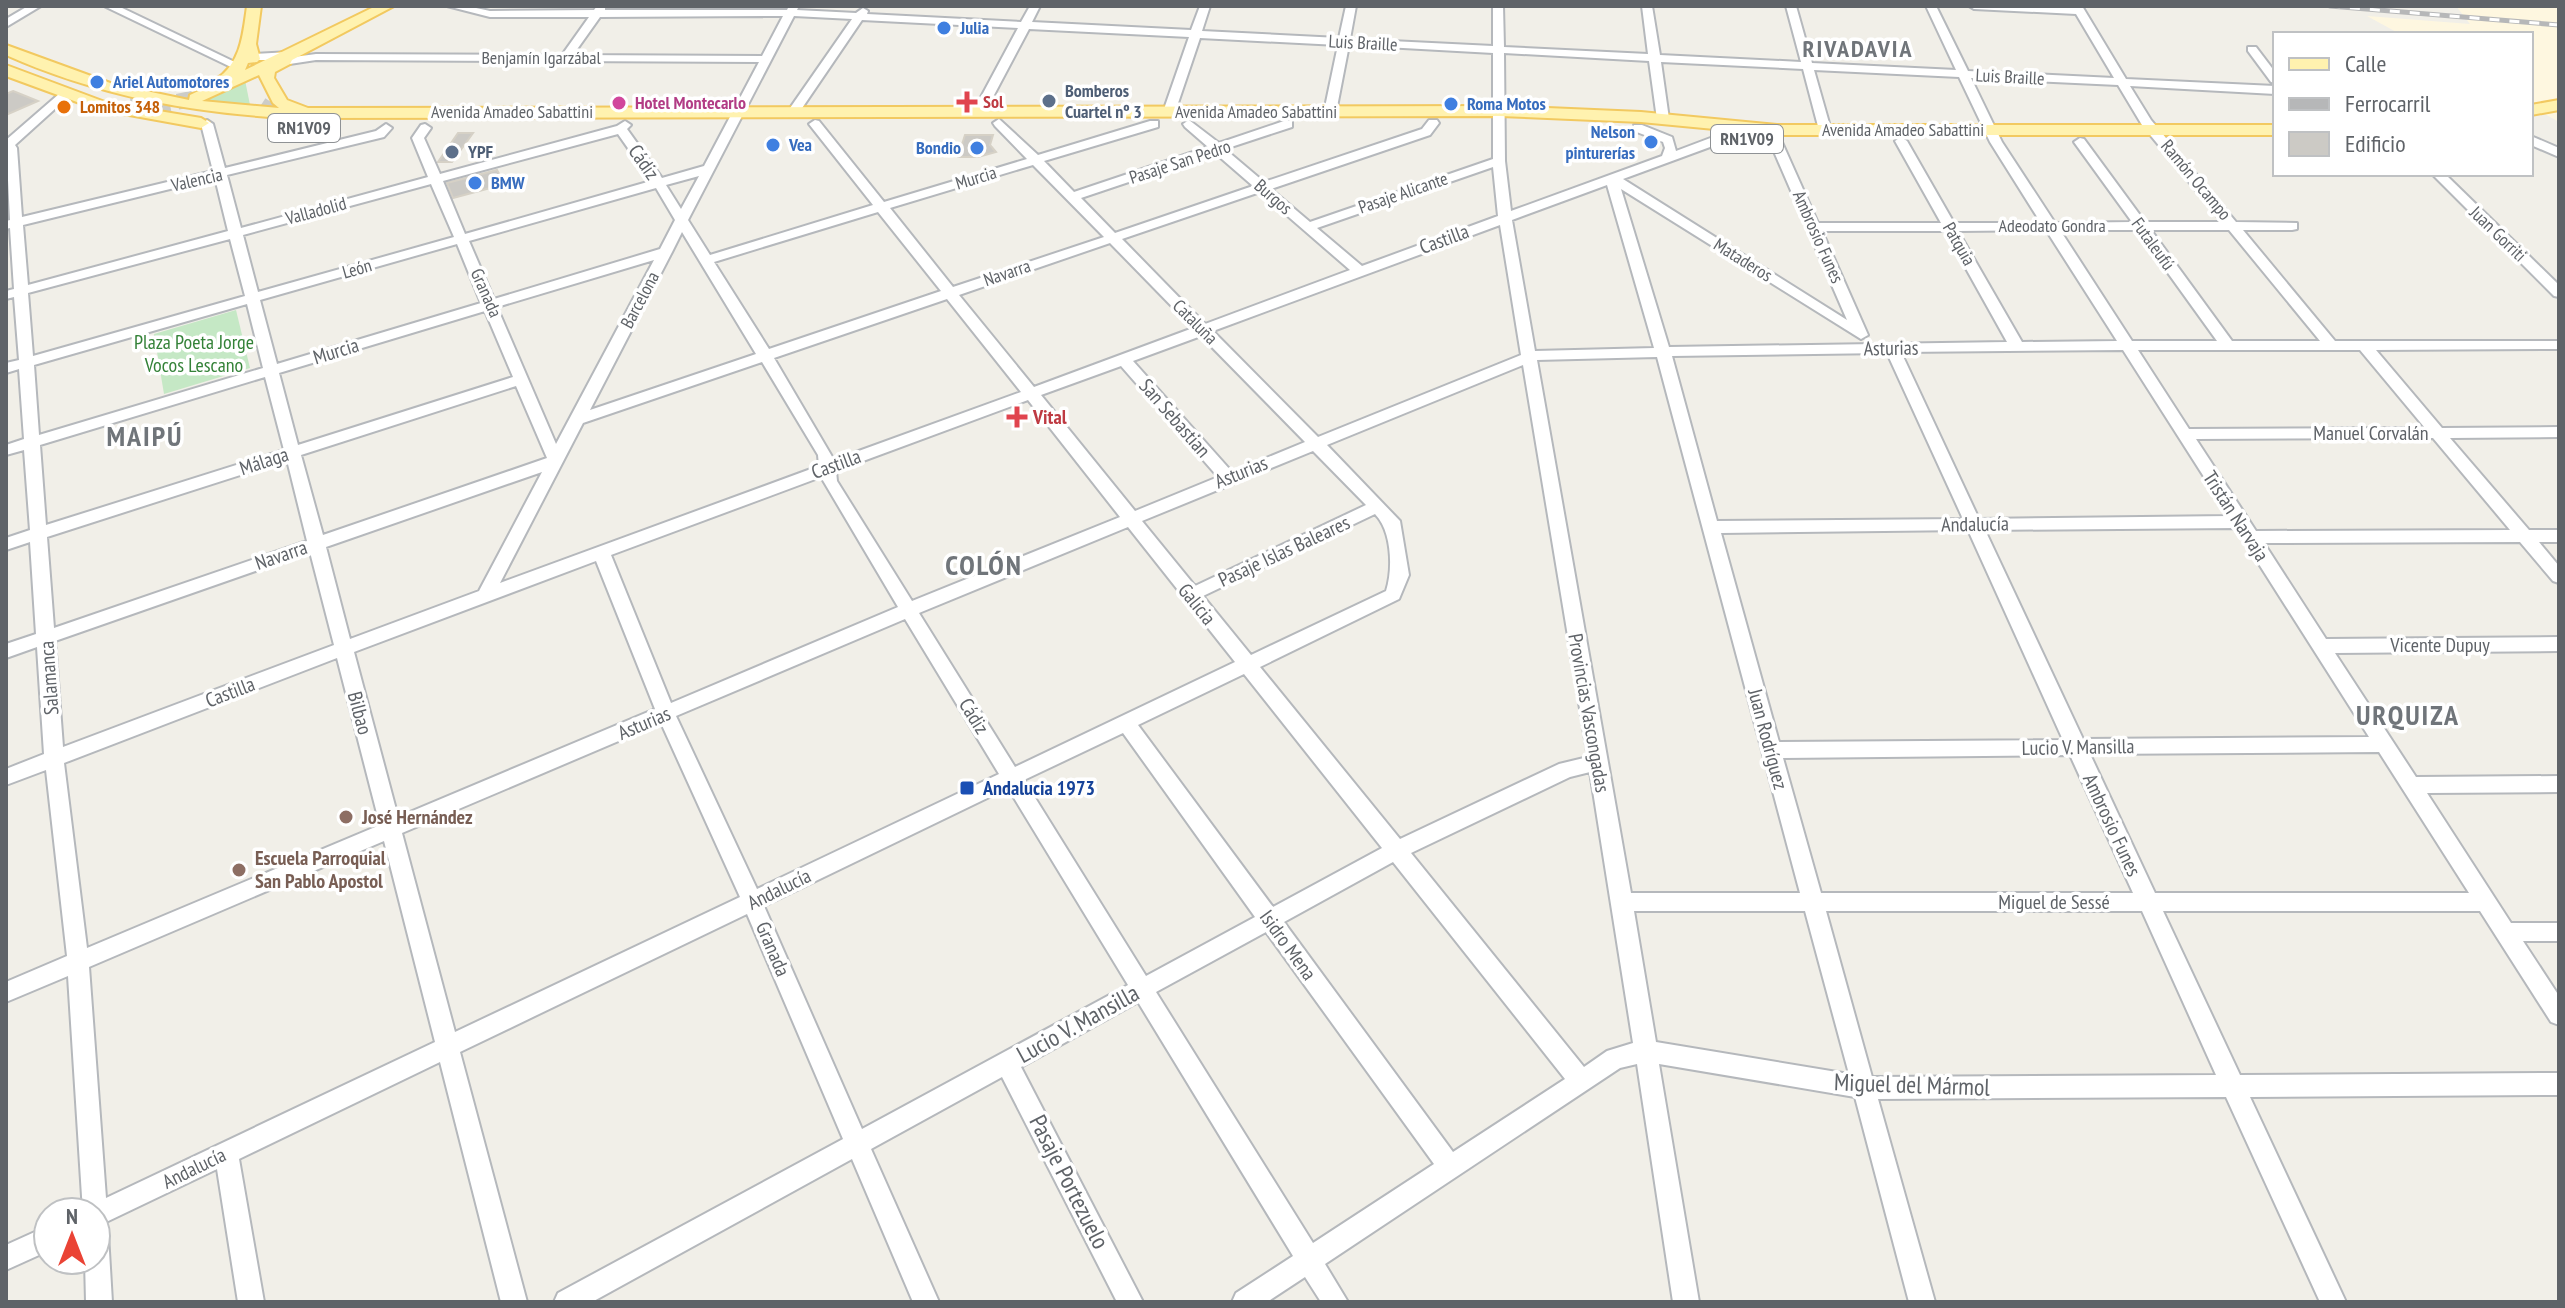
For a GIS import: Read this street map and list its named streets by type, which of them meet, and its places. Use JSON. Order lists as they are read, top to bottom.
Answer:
{
  "streets": {
    "main road": ["Avenida Amadeo Sabattini", "RN1V09"],
    "street": [
      "Luis Braille",
      "Benjamín Igarzábal",
      "Cádiz",
      "Pasaje San Pedro",
      "Murcia",
      "Valencia",
      "Ramón Ocampo",
      "Pasaje Alicante",
      "Burgos",
      "Valladolid",
      "Adeodato Gondra",
      "Juan Gorriti",
      "Ambrosio Funes",
      "Castilla",
      "Patquia",
      "Futaleufú",
      "Mataderos",
      "León",
      "Navarra",
      "Granada",
      "Barcelona",
      "Cataluña",
      "Asturias",
      "San Sebastian",
      "Manuel Corvalán",
      "Málaga",
      "Tristán Narvaja",
      "Andalucía",
      "Pasaje Islas Baleares",
      "Galicia",
      "Vicente Dupuy",
      "Salamanca",
      "Bilbao",
      "Provincias Vascongadas",
      "Juan Rodríguez",
      "Lucio V. Mansilla",
      "Miguel de Sessé",
      "Isidro Mena",
      "Miguel del Mármol",
      "Pasaje Portezuelo"
    ]
  },
  "crossings": [
    ["Luis Braille", "Ramón Ocampo"],
    ["Luis Braille", "Barcelona"],
    ["Luis Braille", "Tristán Narvaja"],
    ["Luis Braille", "Provincias Vascongadas"],
    ["Benjamín Igarzábal", "Barcelona"],
    ["Avenida Amadeo Sabattini", "Cádiz"],
    ["Avenida Amadeo Sabattini", "Pasaje San Pedro"],
    ["Avenida Amadeo Sabattini", "Murcia"],
    ["Avenida Amadeo Sabattini", "Valencia"],
    ["Avenida Amadeo Sabattini", "Ramón Ocampo"],
    ["Avenida Amadeo Sabattini", "Burgos"],
    ["Avenida Amadeo Sabattini", "Valladolid"],
    ["Avenida Amadeo Sabattini", "Ambrosio Funes"],
    ["Avenida Amadeo Sabattini", "Castilla"],
    ["Avenida Amadeo Sabattini", "Patquia"],
    ["Avenida Amadeo Sabattini", "Futaleufú"],
    ["Avenida Amadeo Sabattini", "Navarra"],
    ["Avenida Amadeo Sabattini", "Granada"],
    ["Avenida Amadeo Sabattini", "Barcelona"],
    ["Avenida Amadeo Sabattini", "Cataluña"],
    ["Avenida Amadeo Sabattini", "Tristán Narvaja"],
    ["Avenida Amadeo Sabattini", "Galicia"],
    ["Avenida Amadeo Sabattini", "Bilbao"],
    ["Avenida Amadeo Sabattini", "Provincias Vascongadas"],
    ["Cádiz", "Murcia"],
    ["Cádiz", "Valladolid"],
    ["Cádiz", "Castilla"],
    ["Cádiz", "León"],
    ["Cádiz", "Navarra"],
    ["Cádiz", "Barcelona"],
    ["Cádiz", "Asturias"],
    ["Cádiz", "Andalucía"],
    ["Cádiz", "Lucio V. Mansilla"],
    ["Cádiz", "Miguel del Mármol"],
    ["Pasaje San Pedro", "Burgos"],
    ["Pasaje San Pedro", "Cataluña"],
    ["Murcia", "Granada"],
    ["Murcia", "Barcelona"],
    ["Murcia", "Cataluña"],
    ["Murcia", "Galicia"],
    ["Murcia", "Salamanca"],
    ["Murcia", "Bilbao"],
    ["Valencia", "Salamanca"],
    ["Valencia", "Bilbao"],
    ["Ramón Ocampo", "Adeodato Gondra"],
    ["Ramón Ocampo", "Asturias"],
    ["Pasaje Alicante", "Burgos"],
    ["Pasaje Alicante", "Provincias Vascongadas"],
    ["Burgos", "Castilla"],
    ["Burgos", "Navarra"],
    ["Valladolid", "Granada"],
    ["Valladolid", "Salamanca"],
    ["Valladolid", "Bilbao"],
    ["Adeodato Gondra", "Ambrosio Funes"],
    ["Adeodato Gondra", "Patquia"],
    ["Adeodato Gondra", "Futaleufú"],
    ["Adeodato Gondra", "Tristán Narvaja"],
    ["Ambrosio Funes", "Mataderos"],
    ["Ambrosio Funes", "Asturias"],
    ["Ambrosio Funes", "Andalucía"],
    ["Ambrosio Funes", "Lucio V. Mansilla"],
    ["Ambrosio Funes", "Miguel de Sessé"],
    ["Ambrosio Funes", "Miguel del Mármol"],
    ["Castilla", "Mataderos"],
    ["Castilla", "Granada"],
    ["Castilla", "Barcelona"],
    ["Castilla", "Cataluña"],
    ["Castilla", "San Sebastian"],
    ["Castilla", "Galicia"],
    ["Castilla", "Salamanca"],
    ["Castilla", "Bilbao"],
    ["Castilla", "Provincias Vascongadas"],
    ["Castilla", "Juan Rodríguez"],
    ["Patquia", "Asturias"],
    ["Futaleufú", "Asturias"],
    ["Mataderos", "Asturias"],
    ["Mataderos", "Juan Rodríguez"],
    ["León", "Granada"],
    ["León", "Barcelona"],
    ["León", "Salamanca"],
    ["León", "Bilbao"],
    ["Navarra", "Granada"],
    ["Navarra", "Barcelona"],
    ["Navarra", "Cataluña"],
    ["Navarra", "Galicia"],
    ["Navarra", "Salamanca"],
    ["Navarra", "Bilbao"],
    ["Granada", "Barcelona"],
    ["Granada", "Asturias"],
    ["Granada", "Málaga"],
    ["Granada", "Andalucía"],
    ["Granada", "Lucio V. Mansilla"],
    ["Cataluña", "Asturias"],
    ["Cataluña", "Andalucía"],
    ["Cataluña", "Pasaje Islas Baleares"],
    ["Asturias", "San Sebastian"],
    ["Asturias", "Tristán Narvaja"],
    ["Asturias", "Galicia"],
    ["Asturias", "Salamanca"],
    ["Asturias", "Bilbao"],
    ["Asturias", "Provincias Vascongadas"],
    ["Asturias", "Juan Rodríguez"],
    ["Manuel Corvalán", "Tristán Narvaja"],
    ["Málaga", "Salamanca"],
    ["Málaga", "Bilbao"],
    ["Tristán Narvaja", "Andalucía"],
    ["Tristán Narvaja", "Vicente Dupuy"],
    ["Tristán Narvaja", "Lucio V. Mansilla"],
    ["Tristán Narvaja", "Miguel de Sessé"],
    ["Andalucía", "Galicia"],
    ["Andalucía", "Bilbao"],
    ["Andalucía", "Juan Rodríguez"],
    ["Andalucía", "Isidro Mena"],
    ["Pasaje Islas Baleares", "Galicia"],
    ["Galicia", "Lucio V. Mansilla"],
    ["Galicia", "Miguel del Mármol"],
    ["Provincias Vascongadas", "Lucio V. Mansilla"],
    ["Provincias Vascongadas", "Miguel de Sessé"],
    ["Provincias Vascongadas", "Miguel del Mármol"],
    ["Juan Rodríguez", "Lucio V. Mansilla"],
    ["Juan Rodríguez", "Miguel de Sessé"],
    ["Juan Rodríguez", "Miguel del Mármol"],
    ["Lucio V. Mansilla", "Isidro Mena"],
    ["Lucio V. Mansilla", "Pasaje Portezuelo"],
    ["Isidro Mena", "Miguel del Mármol"]
  ],
  "districts": [
    "RIVADAVIA",
    "MAIPÚ",
    "COLÓN",
    "URQUIZA"
  ],
  "parks": ["Plaza Poeta Jorge Vocos Lescano"],
  "places": {
    "other": [
      "Julia",
      "Ariel Automotores",
      "Bomberos Cuartel nº 3",
      "Hotel Montecarlo",
      "Roma Motos",
      "Lomitos 348",
      "Nelson pinturerías",
      "Vea",
      "Bondio",
      "YPF",
      "BMW",
      "José Hernández",
      "Escuela Parroquial San Pablo Apostol"
    ],
    "health": ["Sol", "Vital"],
    "transit": ["Andalucia 1973"]
  },
  "legend": ["Calle", "Ferrocarril", "Edificio"],
  "north": "top"
}
